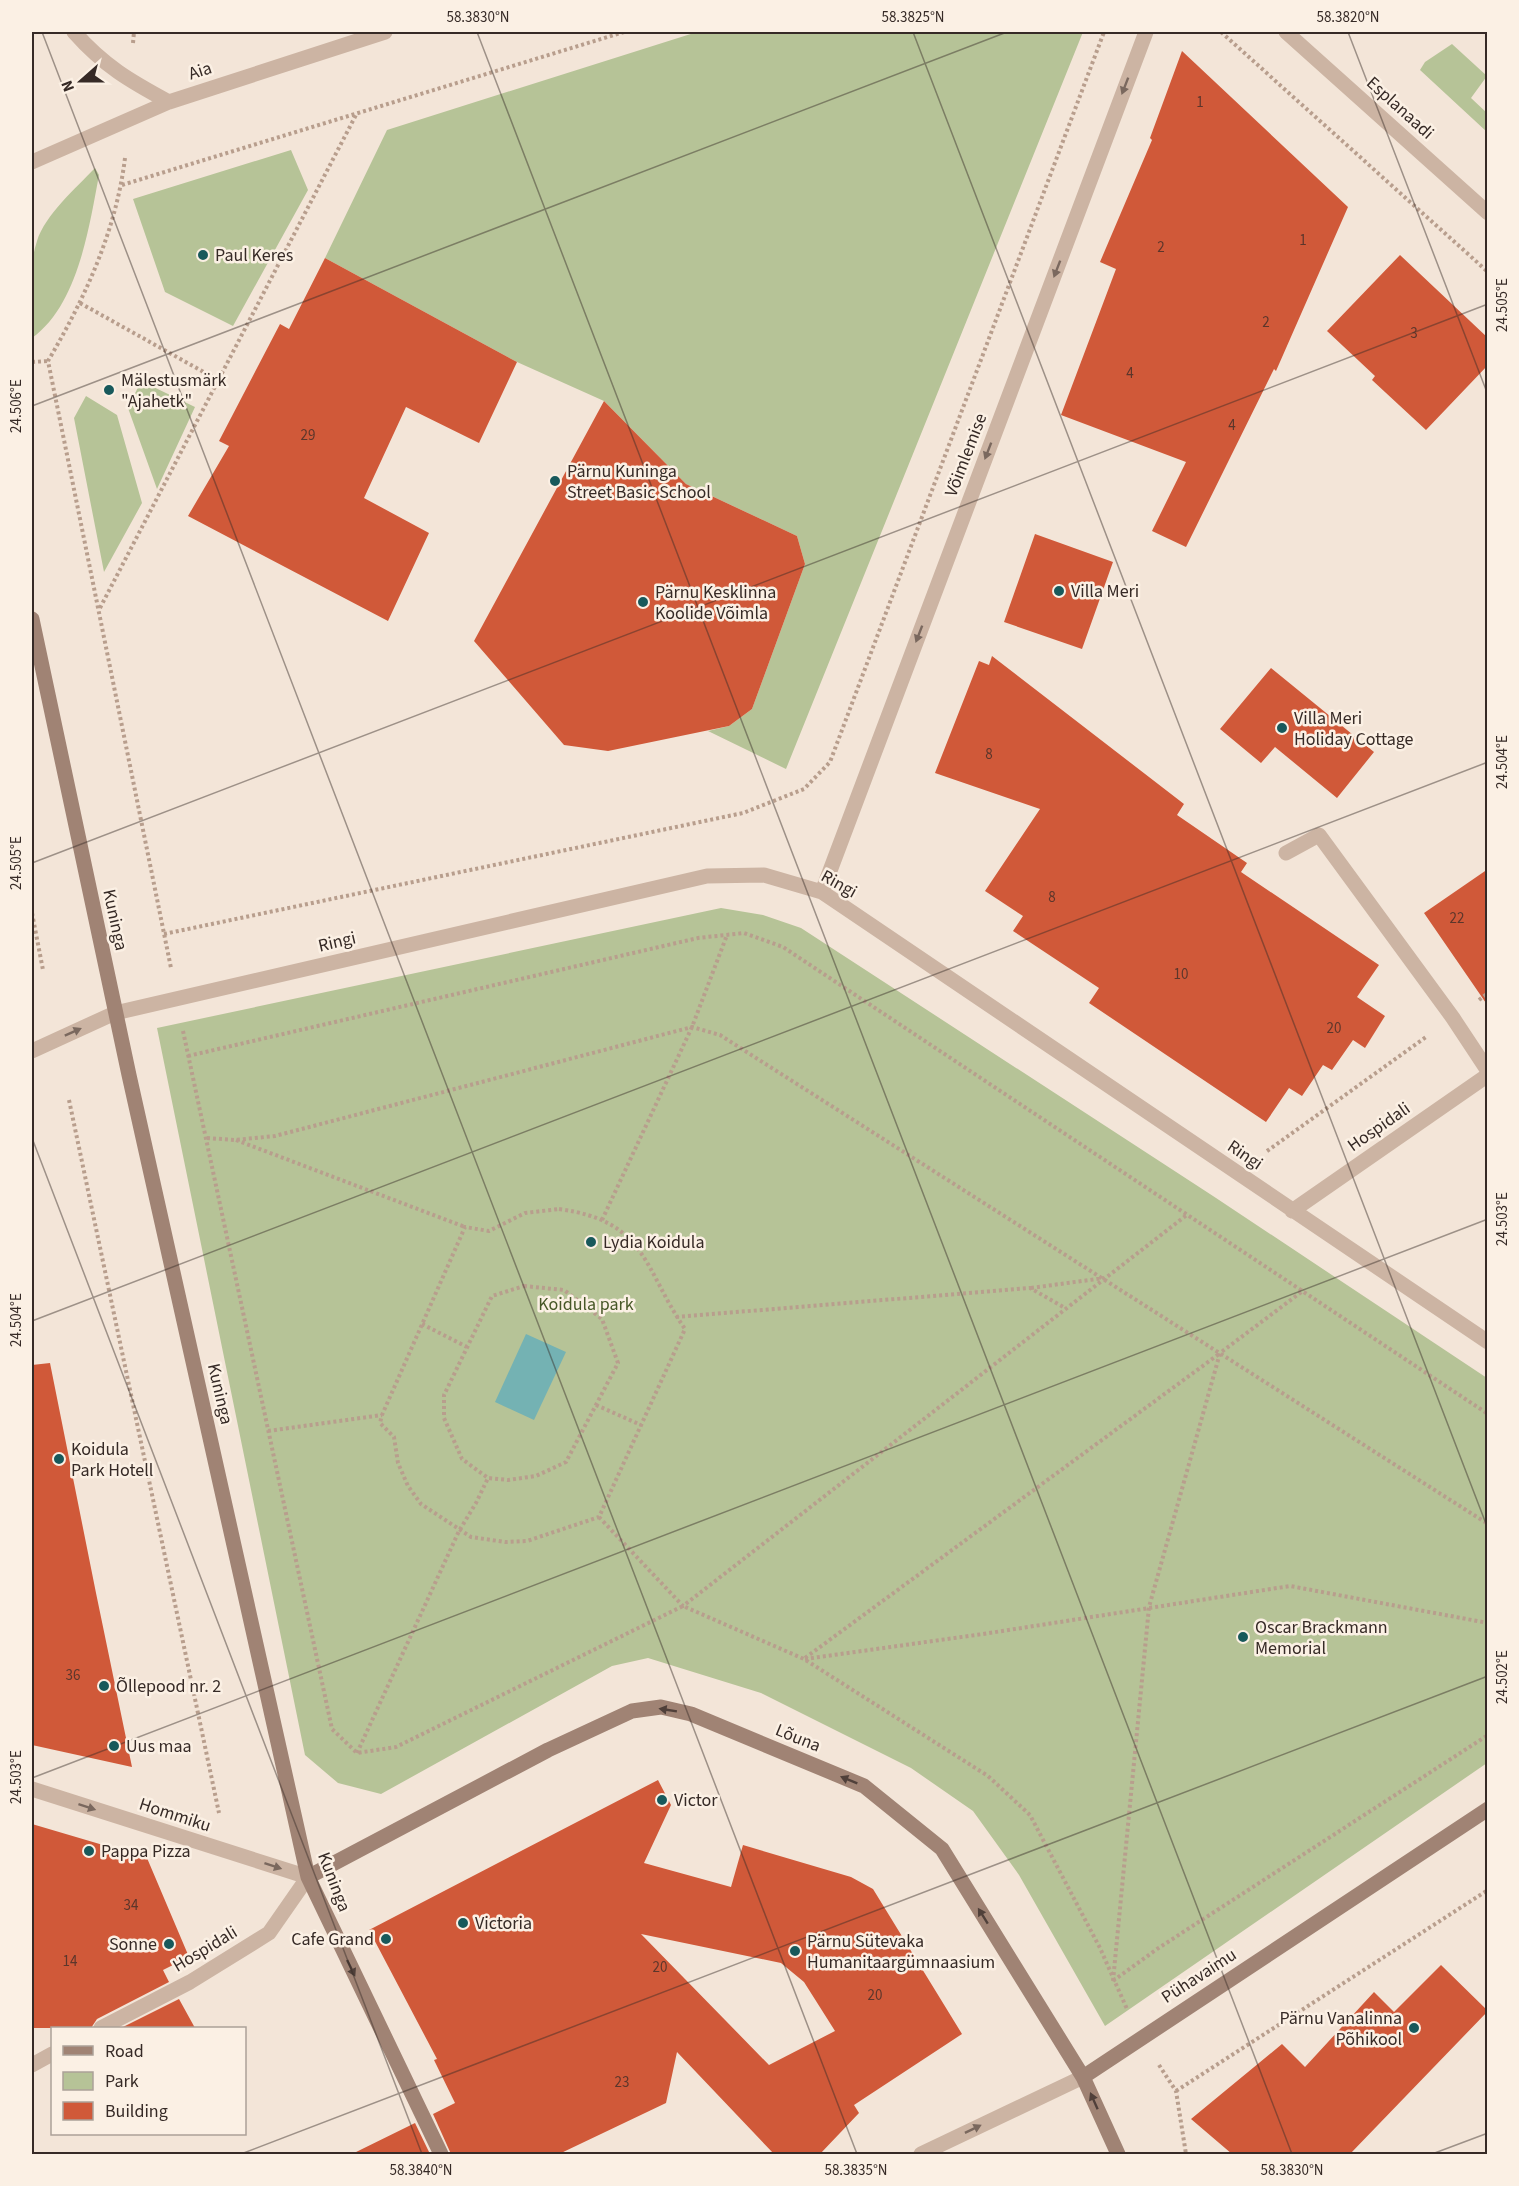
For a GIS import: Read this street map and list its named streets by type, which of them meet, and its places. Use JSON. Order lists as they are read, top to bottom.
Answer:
{
  "streets": {
    "street": [
      "Aia",
      "Esplanaadi",
      "Võimlemise",
      "Ringi",
      "Kuninga",
      "Hospidali",
      "Lõuna",
      "Hommiku",
      "Pühavaimu"
    ]
  },
  "crossings": [
    ["Võimlemise", "Ringi"],
    ["Ringi", "Kuninga"],
    ["Ringi", "Hospidali"],
    ["Kuninga", "Hospidali"],
    ["Kuninga", "Lõuna"],
    ["Kuninga", "Hommiku"],
    ["Hospidali", "Lõuna"],
    ["Hospidali", "Hommiku"],
    ["Lõuna", "Hommiku"],
    ["Lõuna", "Pühavaimu"]
  ],
  "one_way": ["Võimlemise", "Lõuna", "Hommiku"],
  "parks": ["Koidula park"],
  "places": [
    "Paul Keres",
    "Mälestusmärk \"Ajahetk\"",
    "Pärnu Kuninga Street Basic School",
    "Villa Meri",
    "Pärnu Kesklinna Koolide Võimla",
    "Villa Meri Holiday Cottage",
    "Lydia Koidula",
    "Koidula Park Hotell",
    "Oscar Brackmann Memorial",
    "Õllepood nr. 2",
    "Uus maa",
    "Victor",
    "Pappa Pizza",
    "Victoria",
    "Cafe Grand",
    "Sonne",
    "Pärnu Sütevaka Humanitaargümnaasium",
    "Pärnu Vanalinna Põhikool"
  ],
  "house_numbers": [
    "1",
    "1",
    "2",
    "2",
    "3",
    "4",
    "4",
    "29",
    "8",
    "8",
    "22",
    "10",
    "20",
    "36",
    "34",
    "14",
    "20",
    "20",
    "23"
  ],
  "legend": ["Road", "Park", "Building"],
  "north": "left",
  "coordinates": [
    "58.3830°N",
    "58.3825°N",
    "58.3820°N",
    "24.505°E",
    "24.506°E",
    "24.504°E",
    "24.503°E",
    "24.502°E",
    "58.3840°N",
    "58.3835°N"
  ]
}
